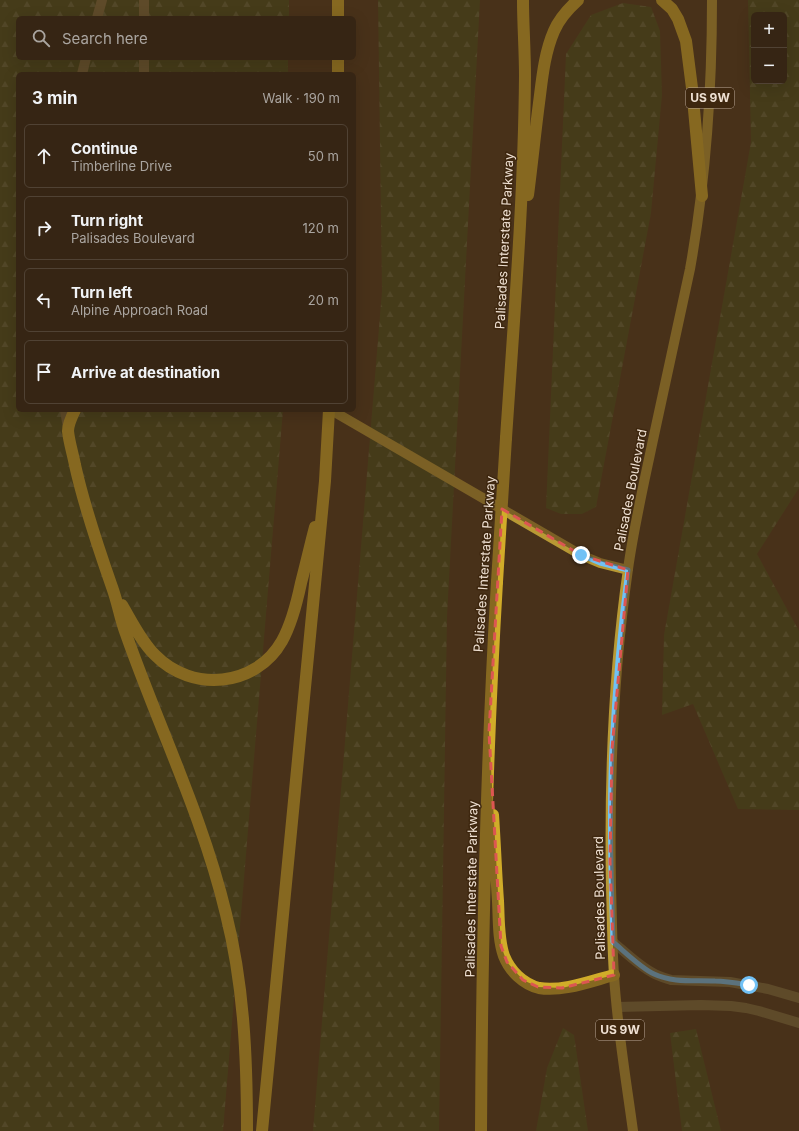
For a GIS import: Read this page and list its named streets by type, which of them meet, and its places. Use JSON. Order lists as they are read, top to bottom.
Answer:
{
  "streets": {
    "highway": ["Palisades Interstate Parkway"],
    "main road": ["US 9W", "Palisades Boulevard"]
  },
  "page": {
    "map_buttons": ["+", "−"],
    "search": "Search here",
    "heading": ["3 min", "Walk · 190 m"],
    "list": [
      ["Continue", "Timberline Drive", "50 m"],
      ["Turn right", "Palisades Boulevard", "120 m"],
      ["Turn left", "Alpine Approach Road", "20 m"],
      "Arrive at destination"
    ]
  }
}
